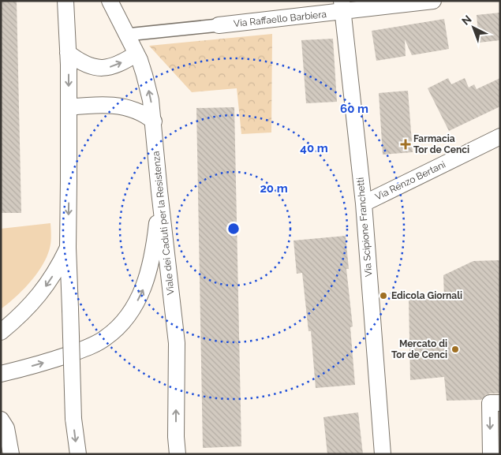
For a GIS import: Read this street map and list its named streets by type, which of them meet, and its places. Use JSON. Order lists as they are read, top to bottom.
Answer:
{
  "streets": {
    "street": [
      "Via Raffaello Barbiera",
      "Via Renzo Bertani",
      "Viale dei Caduti per la Resistenza",
      "Via Scipione Franchetti"
    ]
  },
  "crossings": [
    ["Via Raffaello Barbiera", "Viale dei Caduti per la Resistenza"],
    ["Via Raffaello Barbiera", "Via Scipione Franchetti"],
    ["Via Renzo Bertani", "Via Scipione Franchetti"]
  ],
  "places": {
    "health": ["Farmacia Tor de Cenci"],
    "other": ["Edicola Giornali", "Mercato di Tor de Cenci"]
  },
  "north": "top left",
  "rings": ["60 m", "40 m", "20 m"]
}
